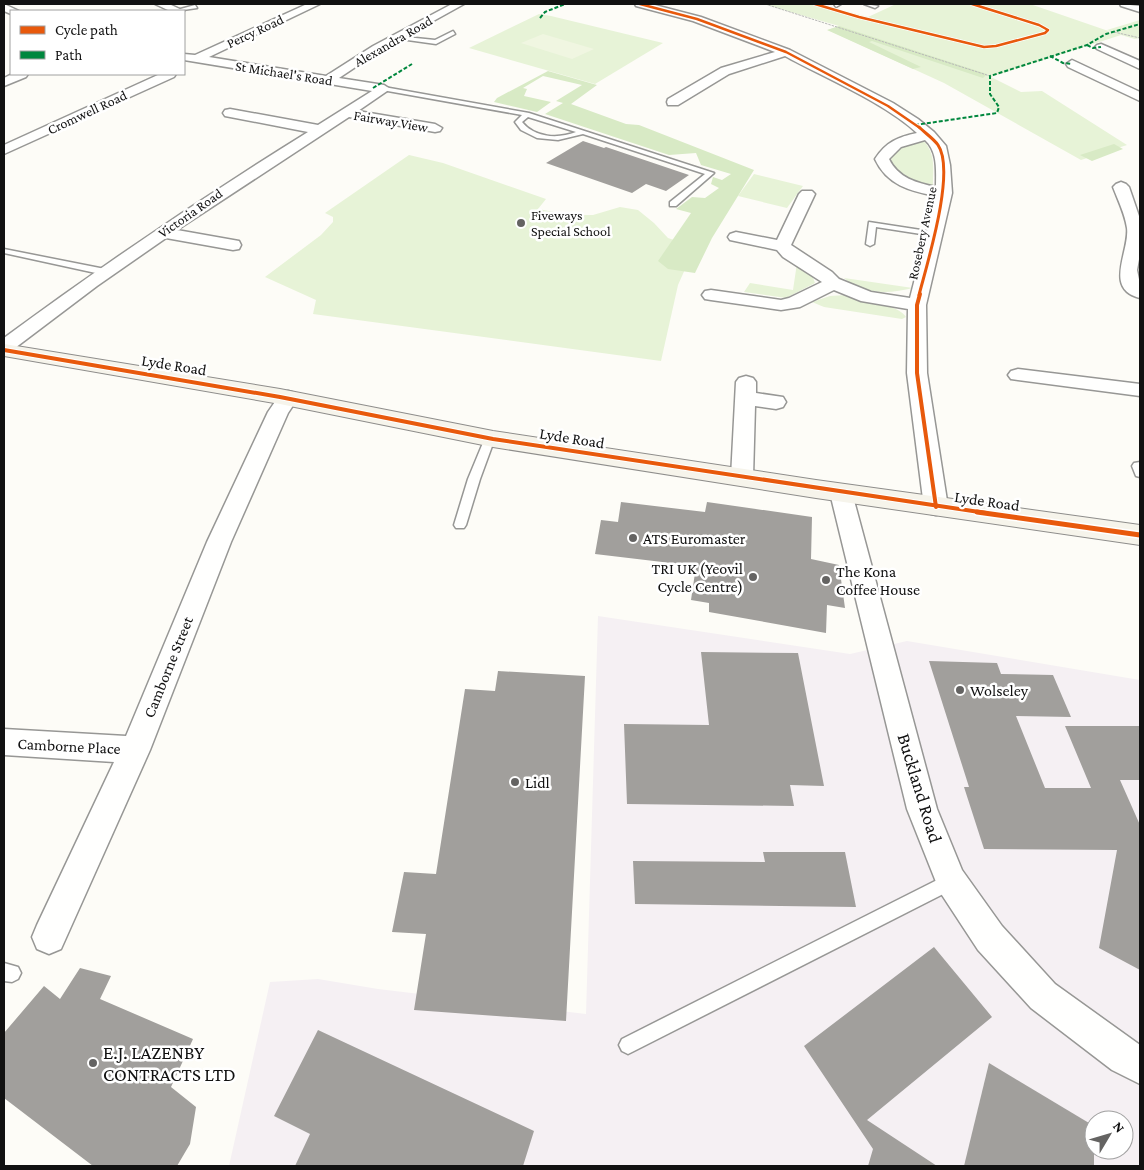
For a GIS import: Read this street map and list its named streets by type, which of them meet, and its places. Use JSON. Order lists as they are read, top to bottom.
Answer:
{
  "streets": {
    "street": [
      "Percy Road",
      "Alexandra Road",
      "St Michael's Road",
      "Cromwell Road",
      "Fairway View",
      "Victoria Road",
      "Rosebery Avenue",
      "Lyde Road",
      "Camborne Street",
      "Camborne Place",
      "Buckland Road"
    ]
  },
  "crossings": [
    ["Percy Road", "St Michael's Road"],
    ["Alexandra Road", "St Michael's Road"],
    ["St Michael's Road", "Victoria Road"],
    ["Fairway View", "Victoria Road"],
    ["Victoria Road", "Lyde Road"],
    ["Rosebery Avenue", "Lyde Road"],
    ["Lyde Road", "Camborne Street"],
    ["Lyde Road", "Buckland Road"],
    ["Camborne Street", "Camborne Place"]
  ],
  "places": [
    "Fiveways Special School",
    "ATS Euromaster",
    "TRI UK (Yeovil Cycle Centre)",
    "The Kona Coffee House",
    "Wolseley",
    "Lidl",
    "E.J. LAZENBY CONTRACTS LTD"
  ],
  "legend": ["Cycle path", "Path"],
  "north": "top right"
}
